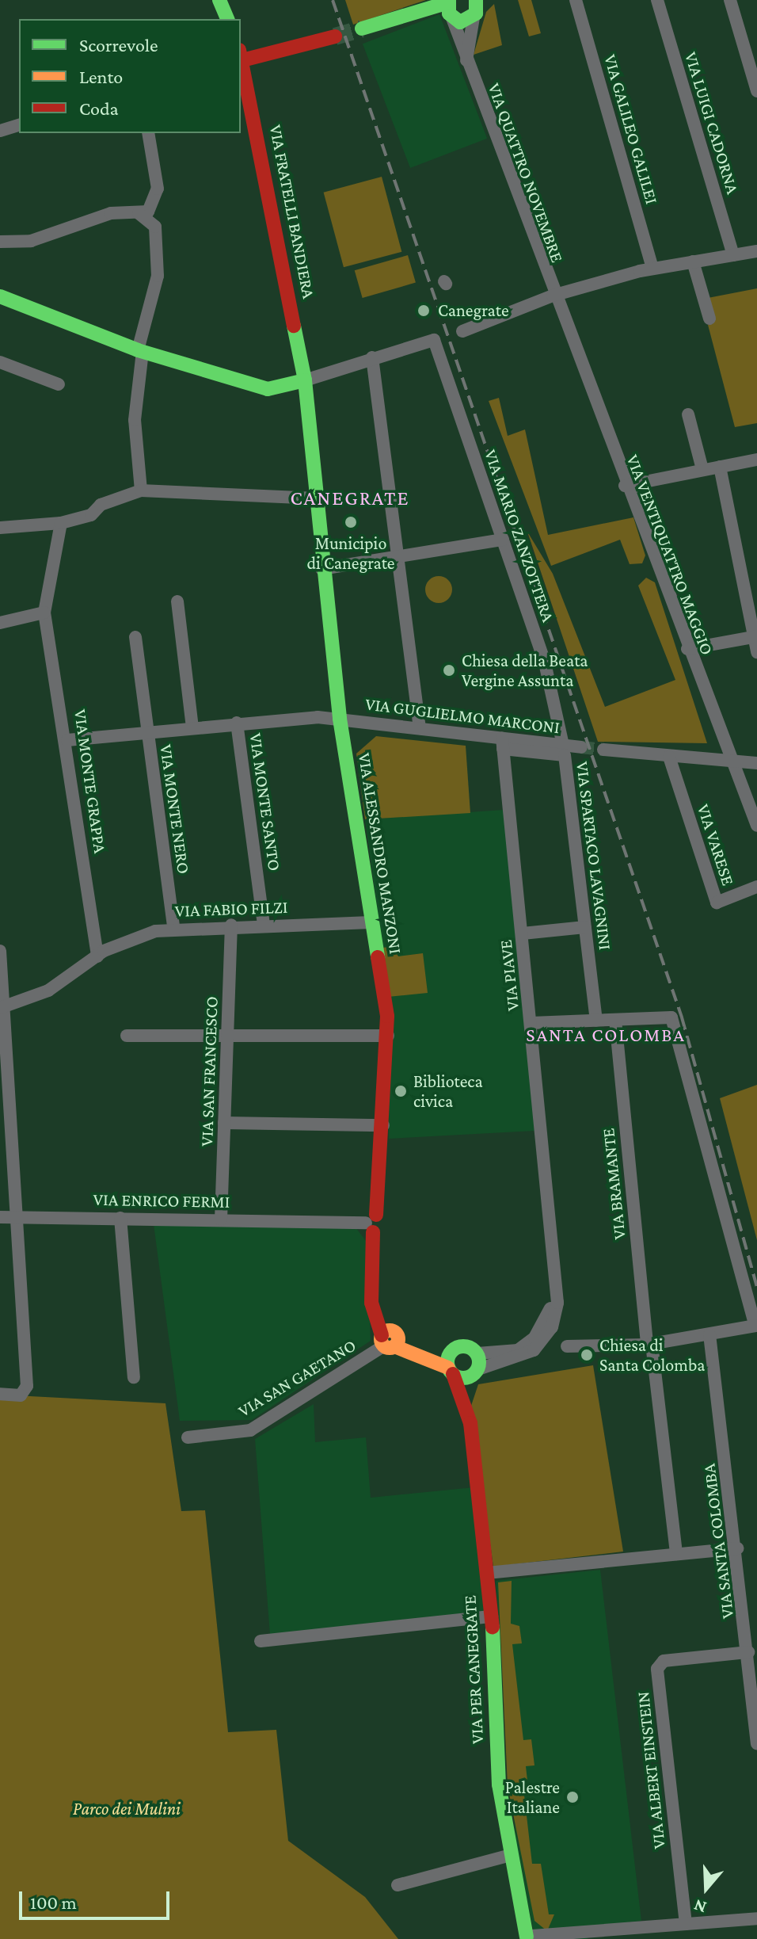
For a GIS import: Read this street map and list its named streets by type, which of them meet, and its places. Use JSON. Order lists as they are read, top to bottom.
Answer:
{
  "streets": {
    "street": [
      "VIA LUIGI CADORNA",
      "VIA GALILEO GALILEI",
      "VIA QUATTRO NOVEMBRE",
      "VIA FRATELLI BANDIERA",
      "VIA MARIO ZANZOTTERA",
      "VIA VENTIQUATTRO MAGGIO",
      "VIA GUGLIELMO MARCONI",
      "VIA MONTE GRAPPA",
      "VIA MONTE SANTO",
      "VIA MONTE NERO",
      "VIA VARESE",
      "VIA ALESSANDRO MANZONI",
      "VIA SPARTACO LAVAGNINI",
      "VIA FABIO FILZI",
      "VIA PIAVE",
      "VIA SAN FRANCESCO",
      "VIA BRAMANTE",
      "VIA ENRICO FERMI",
      "VIA SAN GAETANO",
      "VIA SANTA COLOMBA",
      "VIA PER CANEGRATE",
      "VIA ALBERT EINSTEIN"
    ]
  },
  "crossings": [
    ["VIA QUATTRO NOVEMBRE", "VIA VENTIQUATTRO MAGGIO"],
    ["VIA FRATELLI BANDIERA", "VIA ALESSANDRO MANZONI"],
    ["VIA MARIO ZANZOTTERA", "VIA GUGLIELMO MARCONI"],
    ["VIA GUGLIELMO MARCONI", "VIA MONTE GRAPPA"],
    ["VIA GUGLIELMO MARCONI", "VIA MONTE SANTO"],
    ["VIA GUGLIELMO MARCONI", "VIA MONTE NERO"],
    ["VIA GUGLIELMO MARCONI", "VIA ALESSANDRO MANZONI"],
    ["VIA GUGLIELMO MARCONI", "VIA SPARTACO LAVAGNINI"],
    ["VIA GUGLIELMO MARCONI", "VIA PIAVE"],
    ["VIA MONTE GRAPPA", "VIA FABIO FILZI"],
    ["VIA MONTE SANTO", "VIA FABIO FILZI"],
    ["VIA MONTE NERO", "VIA FABIO FILZI"],
    ["VIA ALESSANDRO MANZONI", "VIA FABIO FILZI"],
    ["VIA ALESSANDRO MANZONI", "VIA ENRICO FERMI"],
    ["VIA ALESSANDRO MANZONI", "VIA SAN GAETANO"],
    ["VIA SPARTACO LAVAGNINI", "VIA PIAVE"],
    ["VIA FABIO FILZI", "VIA SAN FRANCESCO"],
    ["VIA SAN FRANCESCO", "VIA ENRICO FERMI"],
    ["VIA SANTA COLOMBA", "VIA ALBERT EINSTEIN"]
  ],
  "districts": ["CANEGRATE", "SANTA COLOMBA"],
  "parks": ["Parco dei Mulini"],
  "places": [
    "Canegrate",
    "Municipio di Canegrate",
    "Chiesa della Beata Vergine Assunta",
    "Biblioteca civica",
    "Chiesa di Santa Colomba",
    "Palestre Italiane"
  ],
  "legend": ["Scorrevole", "Lento", "Coda"],
  "scale_bar": "100 m",
  "north": "bottom"
}
